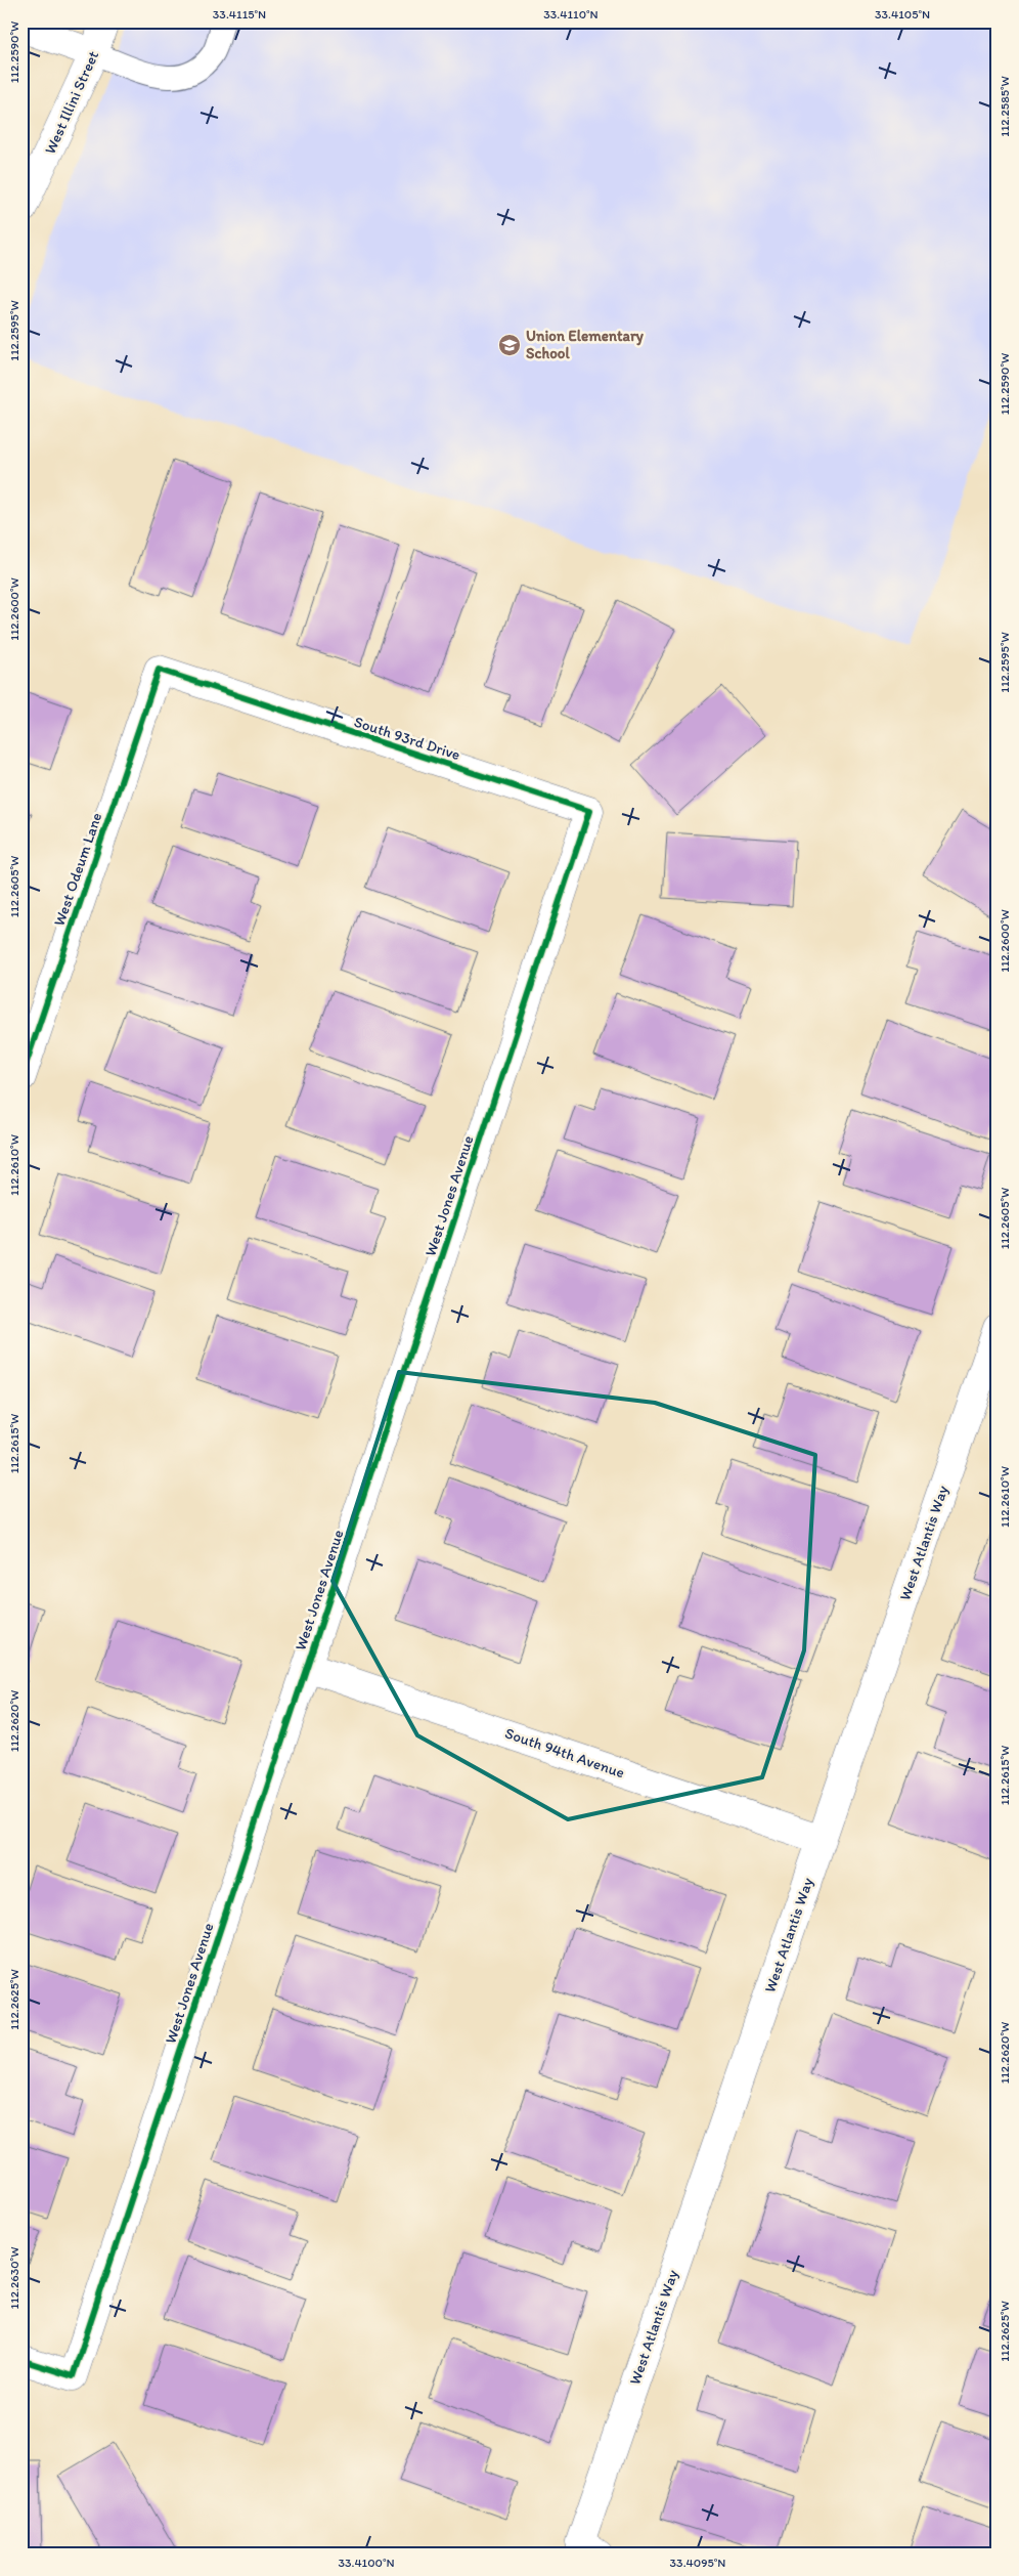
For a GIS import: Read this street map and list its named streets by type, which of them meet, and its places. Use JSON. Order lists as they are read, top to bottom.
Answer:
{
  "streets": {
    "street": [
      "West Illini Street",
      "South 93rd Drive",
      "West Odeum Lane",
      "West Jones Avenue",
      "West Atlantis Way",
      "South 94th Avenue"
    ]
  },
  "crossings": [
    ["South 93rd Drive", "West Odeum Lane"],
    ["South 93rd Drive", "West Jones Avenue"],
    ["West Jones Avenue", "South 94th Avenue"],
    ["West Atlantis Way", "South 94th Avenue"]
  ],
  "places": {
    "school or university": ["Union Elementary School"]
  },
  "coordinates": [
    "33.4115°N",
    "33.4110°N",
    "33.4105°N",
    "112.2590°W",
    "112.2585°W",
    "112.2595°W",
    "112.2600°W",
    "112.2605°W",
    "112.2610°W",
    "112.2615°W",
    "112.2620°W",
    "112.2625°W",
    "112.2630°W",
    "33.4100°N",
    "33.4095°N"
  ]
}
